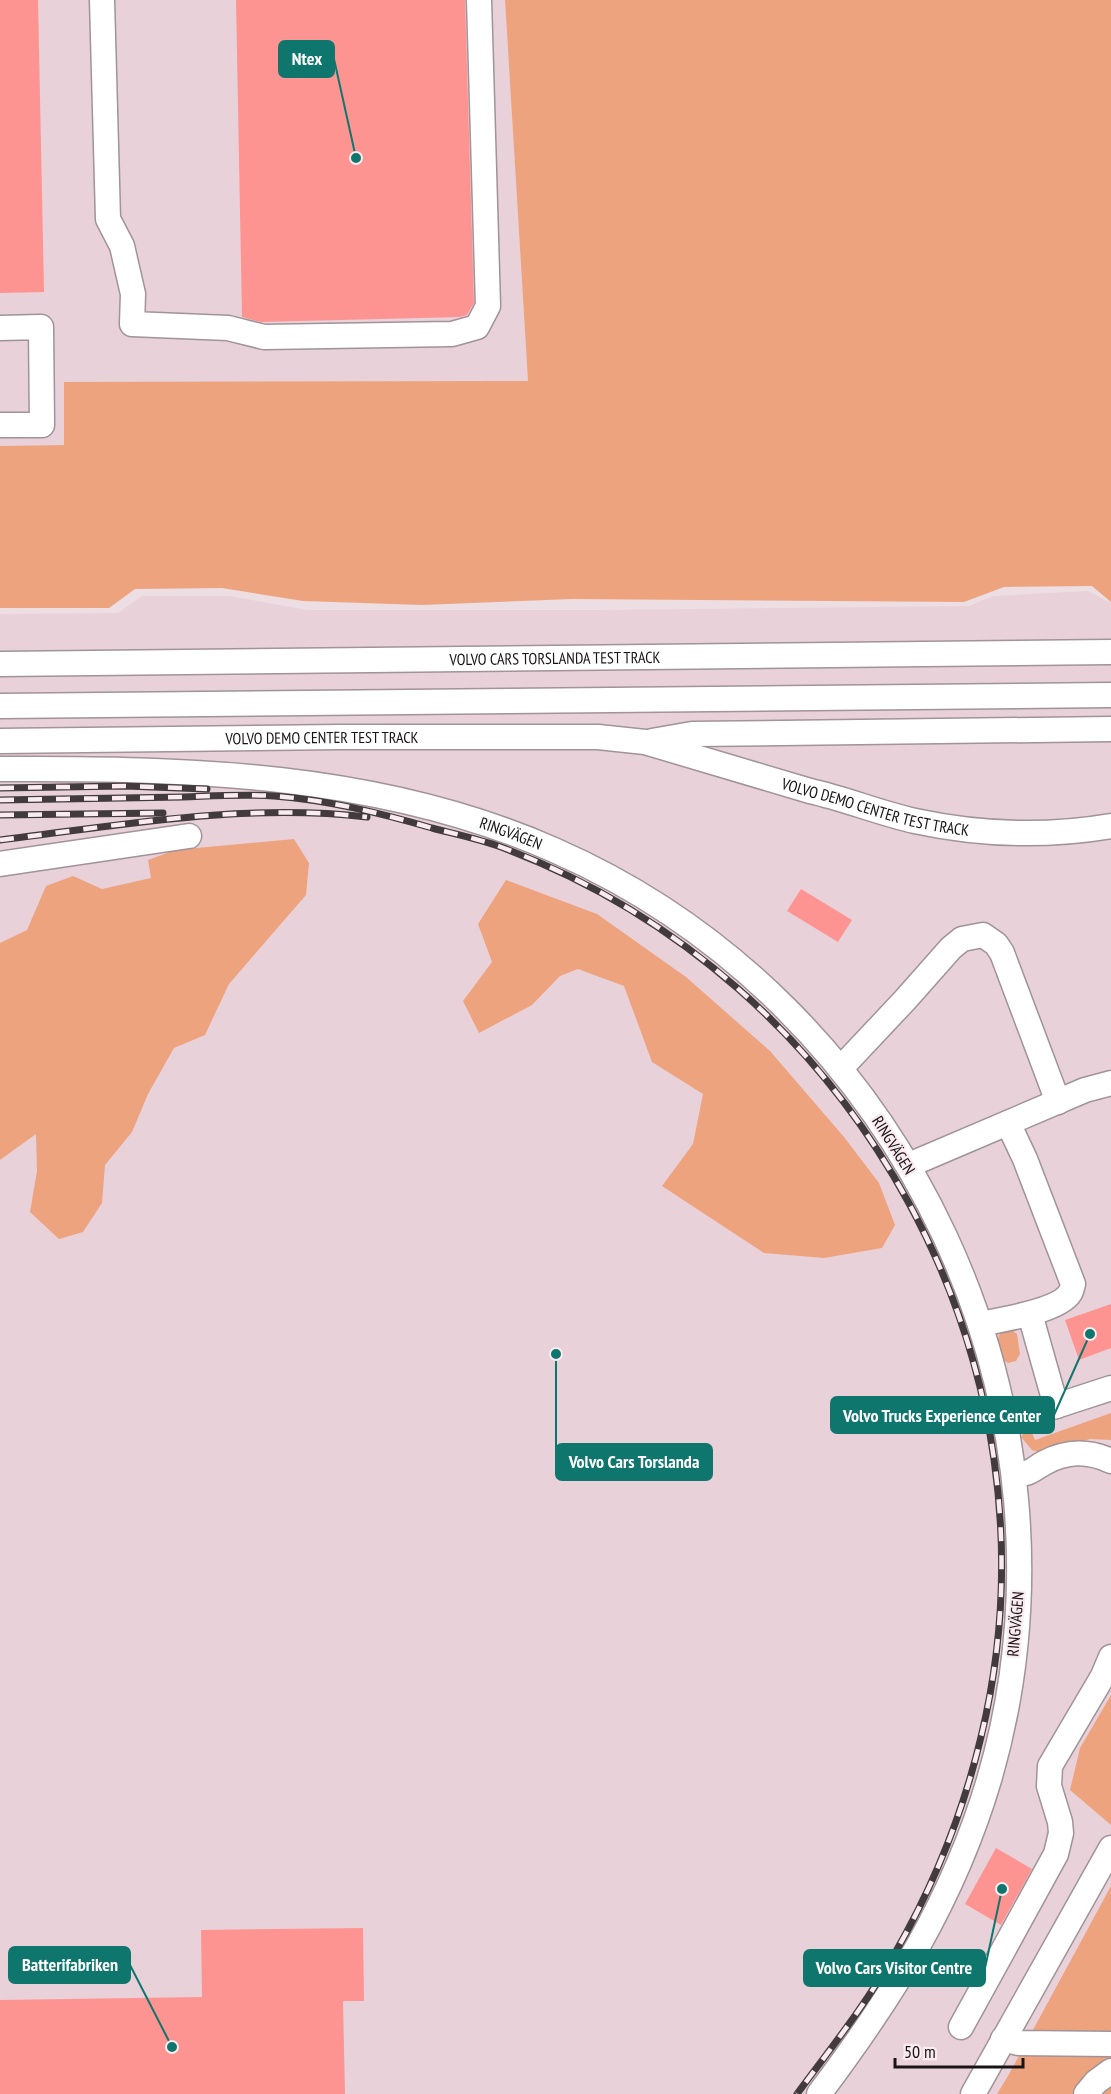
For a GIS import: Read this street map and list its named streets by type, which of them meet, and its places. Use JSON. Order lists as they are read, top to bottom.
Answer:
{
  "streets": {
    "street": ["VOLVO CARS TORSLANDA TEST TRACK", "VOLVO DEMO CENTER TEST TRACK", "RINGVÄGEN"]
  },
  "places": [
    "Ntex",
    "Volvo Trucks Experience Center",
    "Volvo Cars Torslanda",
    "Volvo Cars Visitor Centre",
    "Batterifabriken"
  ],
  "scale_bar": "50 m"
}
